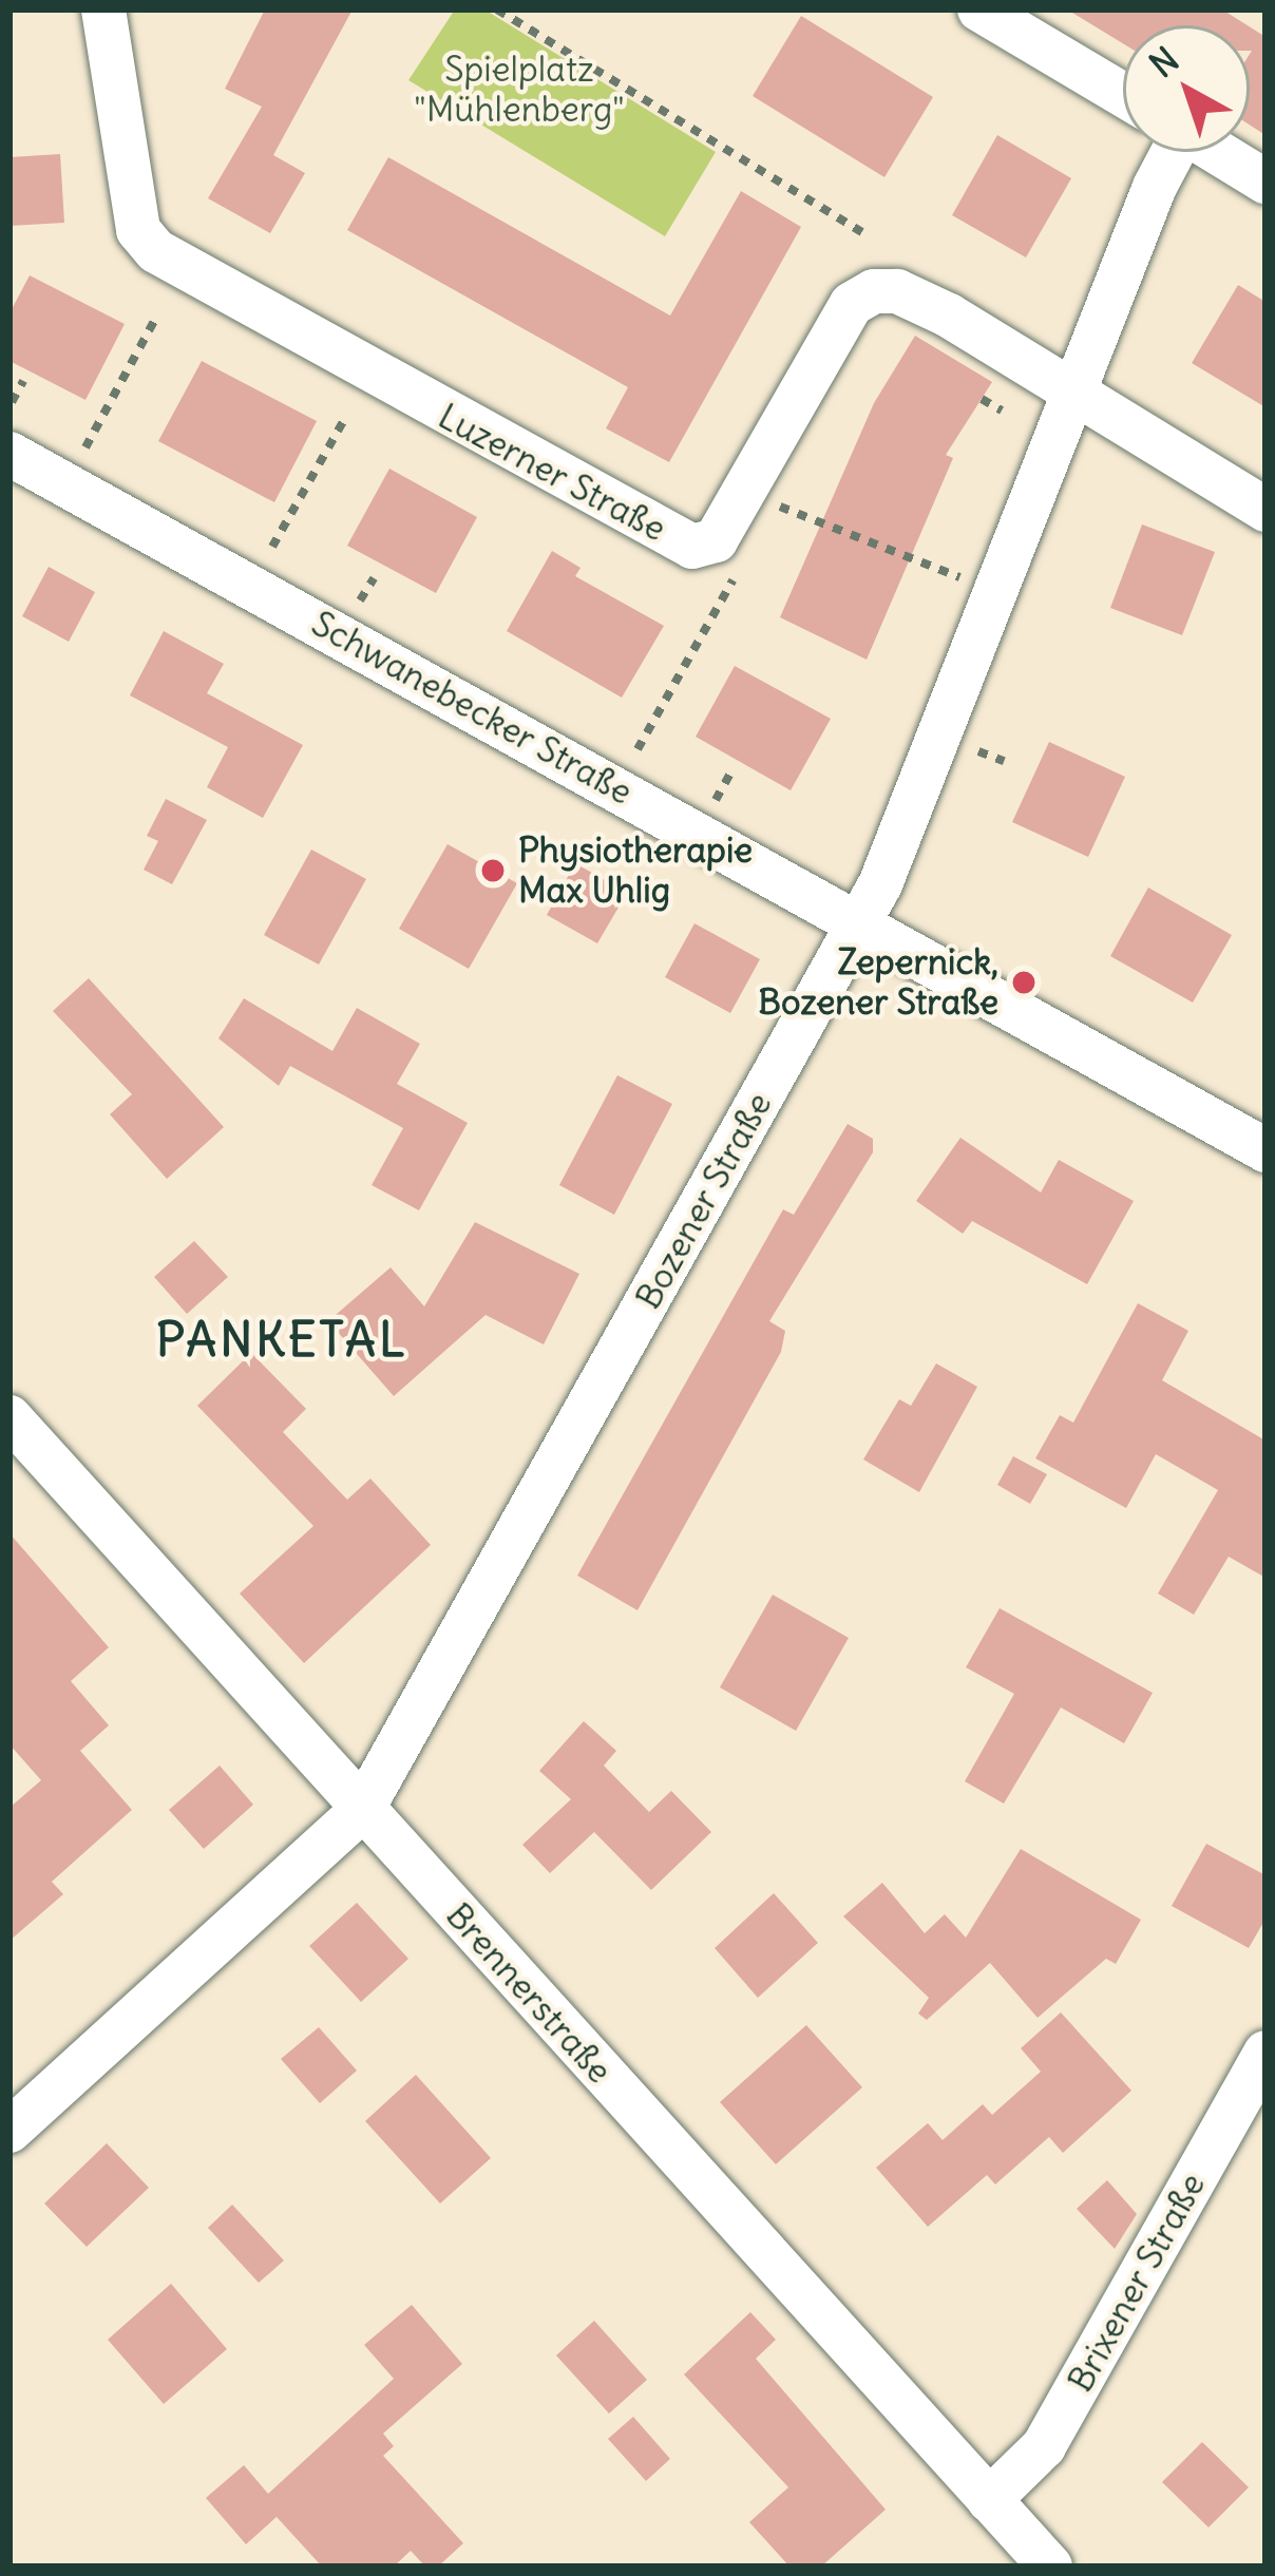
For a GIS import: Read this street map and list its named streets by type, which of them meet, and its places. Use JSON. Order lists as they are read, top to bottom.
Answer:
{
  "streets": {
    "street": [
      "Luzerner Straße",
      "Schwanebecker Straße",
      "Bozener Straße",
      "Brennerstraße",
      "Brixener Straße"
    ]
  },
  "crossings": [
    ["Luzerner Straße", "Bozener Straße"],
    ["Schwanebecker Straße", "Bozener Straße"],
    ["Bozener Straße", "Brennerstraße"],
    ["Brennerstraße", "Brixener Straße"]
  ],
  "districts": ["PANKETAL"],
  "parks": ["Spielplatz \"Mühlenberg\""],
  "places": ["Physiotherapie Max Uhlig", "Zepernick, Bozener Straße"],
  "north": "top left"
}
